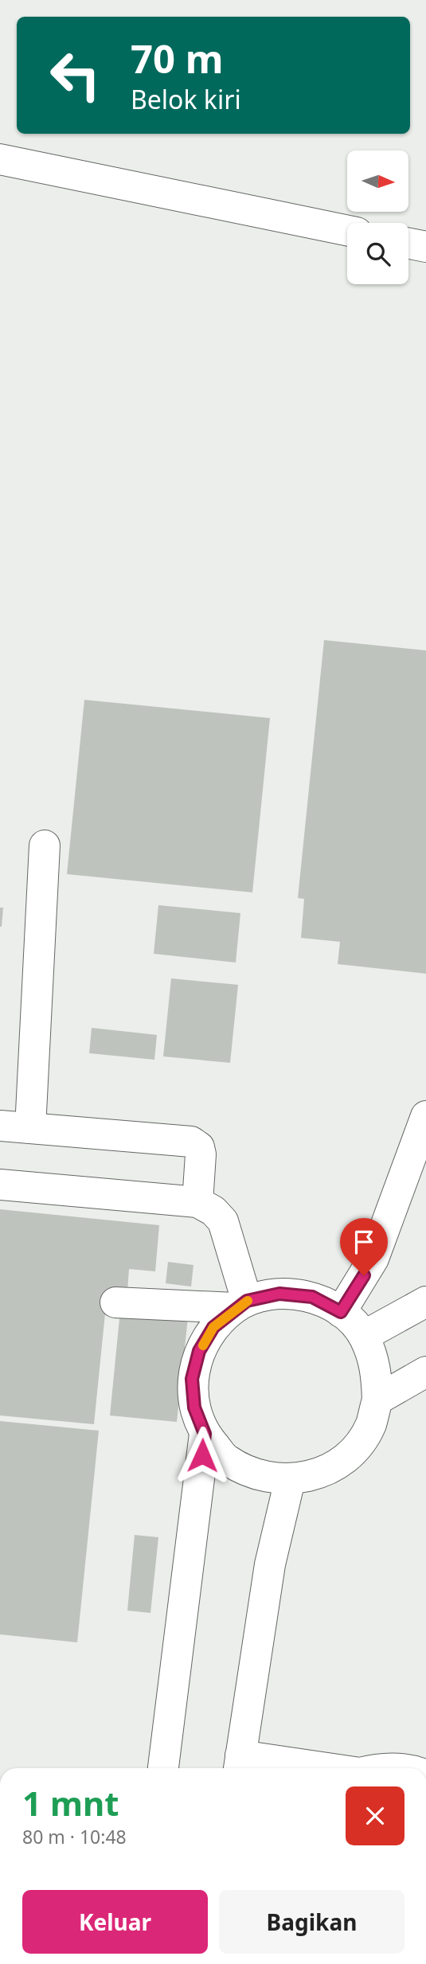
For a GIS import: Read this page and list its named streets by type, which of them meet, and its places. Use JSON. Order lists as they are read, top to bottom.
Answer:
{
  "north": "right",
  "page": {
    "turn": ["70 m", "Belok kiri"],
    "heading": ["1 mnt", "80 m · 10:48"],
    "buttons": ["Keluar", "Bagikan"]
  }
}
